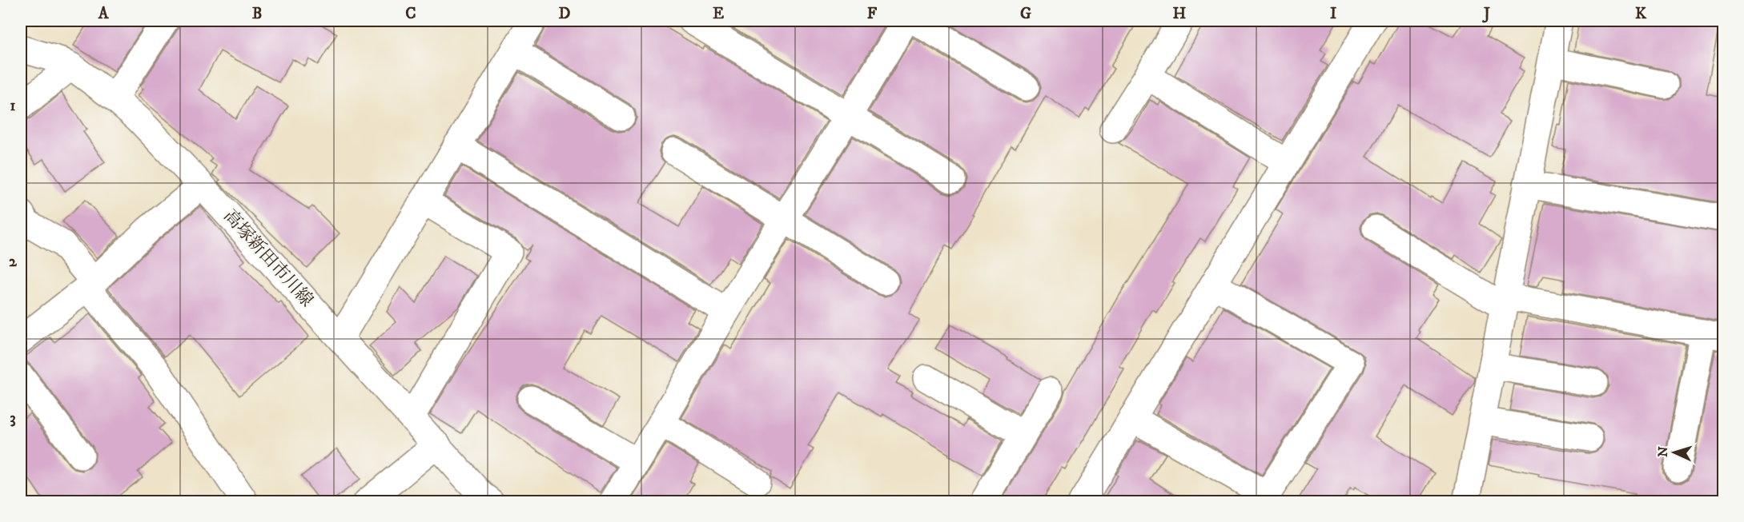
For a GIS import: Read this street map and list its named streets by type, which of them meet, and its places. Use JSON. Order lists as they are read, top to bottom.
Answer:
{
  "streets": {
    "street": ["高塚新田市川線"]
  },
  "north": "left",
  "grid": {
    "columns": [
      "A",
      "B",
      "C",
      "D",
      "E",
      "F",
      "G",
      "H",
      "I",
      "J",
      "K"
    ],
    "rows": ["1", "2", "3"]
  }
}
